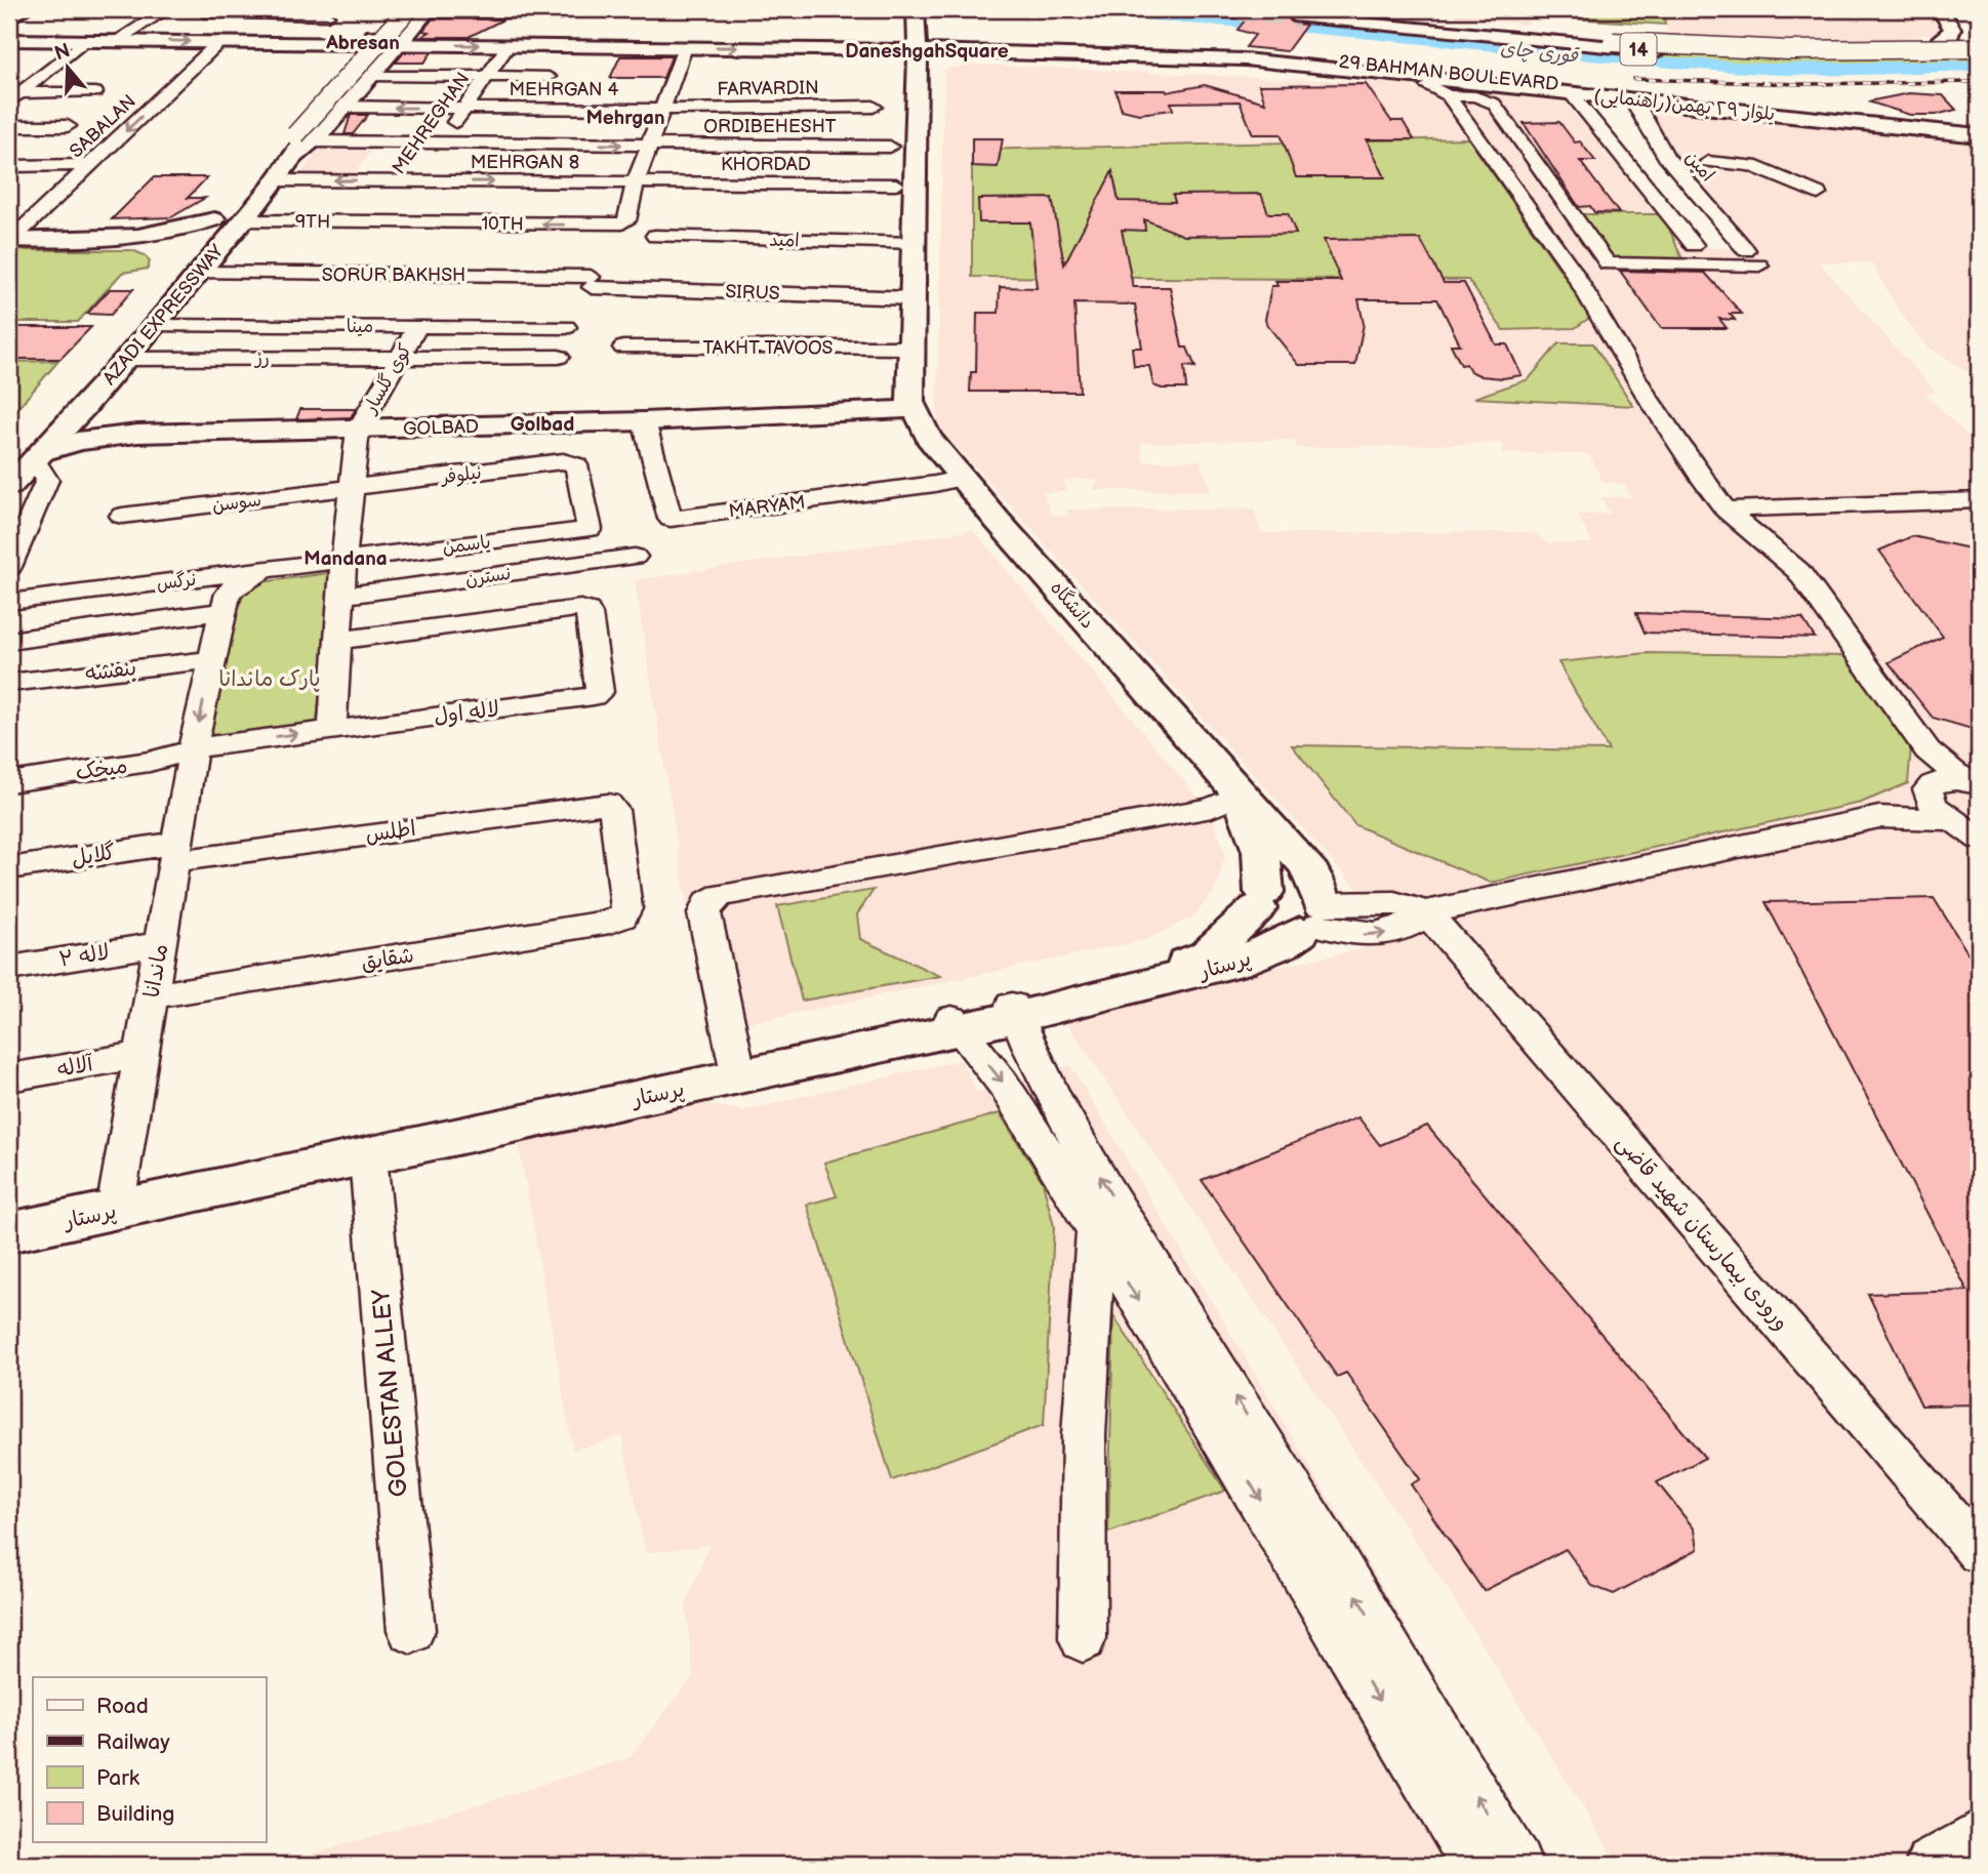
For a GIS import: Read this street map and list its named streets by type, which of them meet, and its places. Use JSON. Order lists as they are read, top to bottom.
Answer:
{
  "streets": {
    "main road": [
      "14",
      "29 BAHMAN BOULEVARD",
      "بلوار ٢٩ بهمن(راهنمایی)",
      "AZADI EXPRESSWAY",
      "GOLBAD",
      "دانشگاه",
      "پرستار"
    ],
    "street": [
      "FARVARDIN",
      "MEHRGAN 4",
      "MEHREGHAN",
      "SABALAN",
      "ORDIBEHESHT",
      "MEHRGAN 8",
      "KHORDAD",
      "امین",
      "9TH",
      "10TH",
      "امید",
      "SORUR BAKHSH",
      "SIRUS",
      "مینا",
      "TAKHT TAVOOS",
      "رز",
      "کوی گلسار",
      "نیلوفر",
      "سوسن",
      "MARYAM",
      "یاسمن",
      "نسترن",
      "نرگس",
      "بنفشه",
      "لاله اول",
      "میخک",
      "اطلس",
      "گلایل",
      "لاله ۲",
      "شقایق",
      "ماندانا",
      "آلاله",
      "ورودی بیمارستان شهید قاضی",
      "GOLESTAN ALLEY"
    ]
  },
  "crossings": [
    ["29 BAHMAN BOULEVARD", "بلوار ٢٩ بهمن(راهنمایی)"],
    ["FARVARDIN", "MEHRGAN 4"],
    ["MEHRGAN 4", "MEHREGHAN"],
    ["بلوار ٢٩ بهمن(راهنمایی)", "MEHREGHAN"],
    ["بلوار ٢٩ بهمن(راهنمایی)", "SABALAN"],
    ["بلوار ٢٩ بهمن(راهنمایی)", "امین"],
    ["بلوار ٢٩ بهمن(راهنمایی)", "دانشگاه"],
    ["MEHREGHAN", "ORDIBEHESHT"],
    ["MEHREGHAN", "MEHRGAN 8"],
    ["MEHREGHAN", "9TH"],
    ["MEHREGHAN", "10TH"],
    ["ORDIBEHESHT", "MEHRGAN 8"],
    ["ORDIBEHESHT", "AZADI EXPRESSWAY"],
    ["MEHRGAN 8", "KHORDAD"],
    ["MEHRGAN 8", "10TH"],
    ["MEHRGAN 8", "AZADI EXPRESSWAY"],
    ["KHORDAD", "10TH"],
    ["9TH", "10TH"],
    ["9TH", "AZADI EXPRESSWAY"],
    ["امید", "دانشگاه"],
    ["SORUR BAKHSH", "SIRUS"],
    ["SORUR BAKHSH", "AZADI EXPRESSWAY"],
    ["SIRUS", "دانشگاه"],
    ["AZADI EXPRESSWAY", "مینا"],
    ["AZADI EXPRESSWAY", "رز"],
    ["AZADI EXPRESSWAY", "GOLBAD"],
    ["مینا", "کوی گلسار"],
    ["TAKHT TAVOOS", "دانشگاه"],
    ["رز", "کوی گلسار"],
    ["کوی گلسار", "GOLBAD"],
    ["GOLBAD", "MARYAM"],
    ["GOLBAD", "دانشگاه"],
    ["نیلوفر", "سوسن"],
    ["نیلوفر", "یاسمن"],
    ["MARYAM", "دانشگاه"],
    ["یاسمن", "نرگس"],
    ["نرگس", "ماندانا"],
    ["دانشگاه", "پرستار"],
    ["بنفشه", "ماندانا"],
    ["میخک", "ماندانا"],
    ["اطلس", "گلایل"],
    ["اطلس", "شقایق"],
    ["اطلس", "ماندانا"],
    ["گلایل", "ماندانا"],
    ["لاله ۲", "ماندانا"],
    ["شقایق", "ماندانا"],
    ["پرستار", "ماندانا"],
    ["پرستار", "GOLESTAN ALLEY"],
    ["ماندانا", "آلاله"]
  ],
  "one_way": ["10TH"],
  "districts": [
    "Abresan",
    "DaneshgahSquare",
    "Mehrgan",
    "Golbad",
    "Mandana"
  ],
  "water": ["قوری چای"],
  "parks": ["پارک ماندانا"],
  "legend": [
    "Road",
    "Railway",
    "Park",
    "Building"
  ],
  "north": "top"
}
